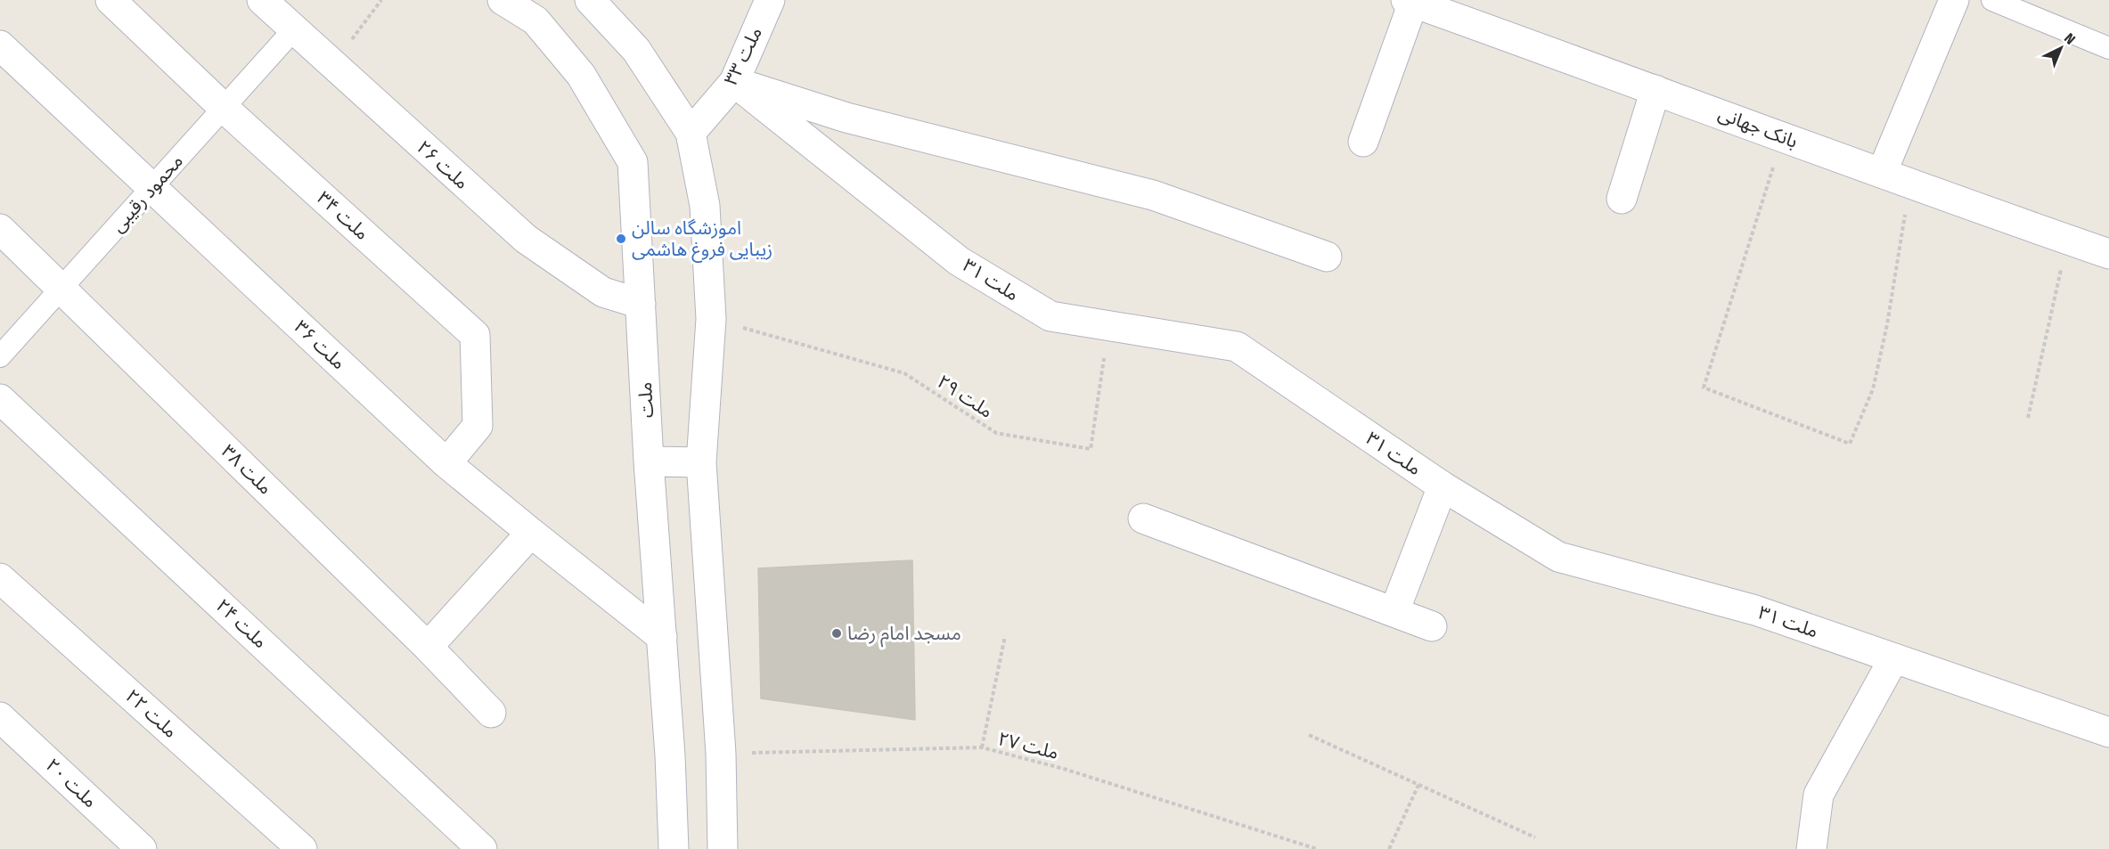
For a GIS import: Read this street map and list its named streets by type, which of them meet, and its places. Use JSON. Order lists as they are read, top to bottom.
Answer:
{
  "streets": {
    "street": [
      "ملت ۳۳",
      "بانک جهانی",
      "ملت ۲۶",
      "ملت ۳۴",
      "ملت ۳۱",
      "ملت ۳۶",
      "ملت",
      "ملت ۳۸",
      "ملت ۲۴",
      "ملت ۲۲",
      "ملت ۲۰"
    ],
    "lane": ["محمود رقیبی"],
    "path": ["ملت ۲۹", "ملت ۲۷"]
  },
  "crossings": [
    ["ملت ۳۳", "ملت ۳۱"],
    ["ملت ۲۶", "محمود رقیبی"],
    ["ملت ۲۶", "ملت"],
    ["محمود رقیبی", "ملت ۳۴"],
    ["محمود رقیبی", "ملت ۳۶"],
    ["محمود رقیبی", "ملت ۳۸"],
    ["ملت ۳۴", "ملت ۳۶"],
    ["ملت ۳۱", "ملت ۲۹"],
    ["ملت ۳۶", "ملت"]
  ],
  "places": ["اموزشگاه سالن زیبایی فروغ هاشمی", "مسجد امام رضا"],
  "north": "top right"
}
